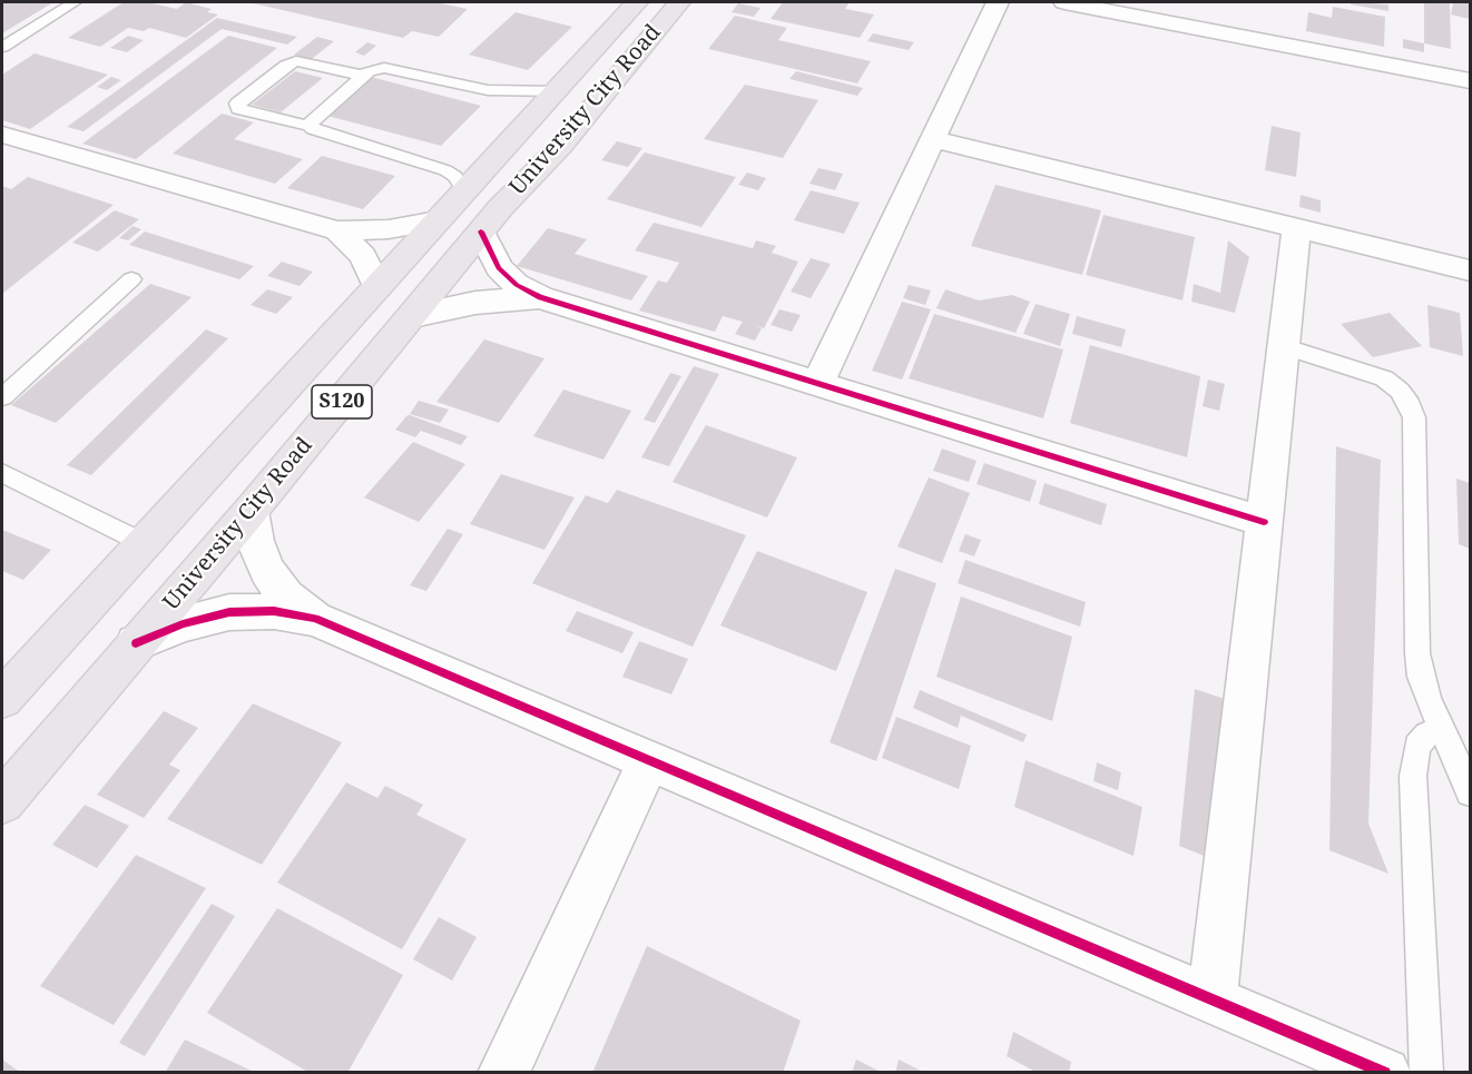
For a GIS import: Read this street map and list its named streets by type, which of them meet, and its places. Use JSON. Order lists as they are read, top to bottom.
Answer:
{
  "streets": {
    "main road": ["University City Road", "S120"]
  }
}
